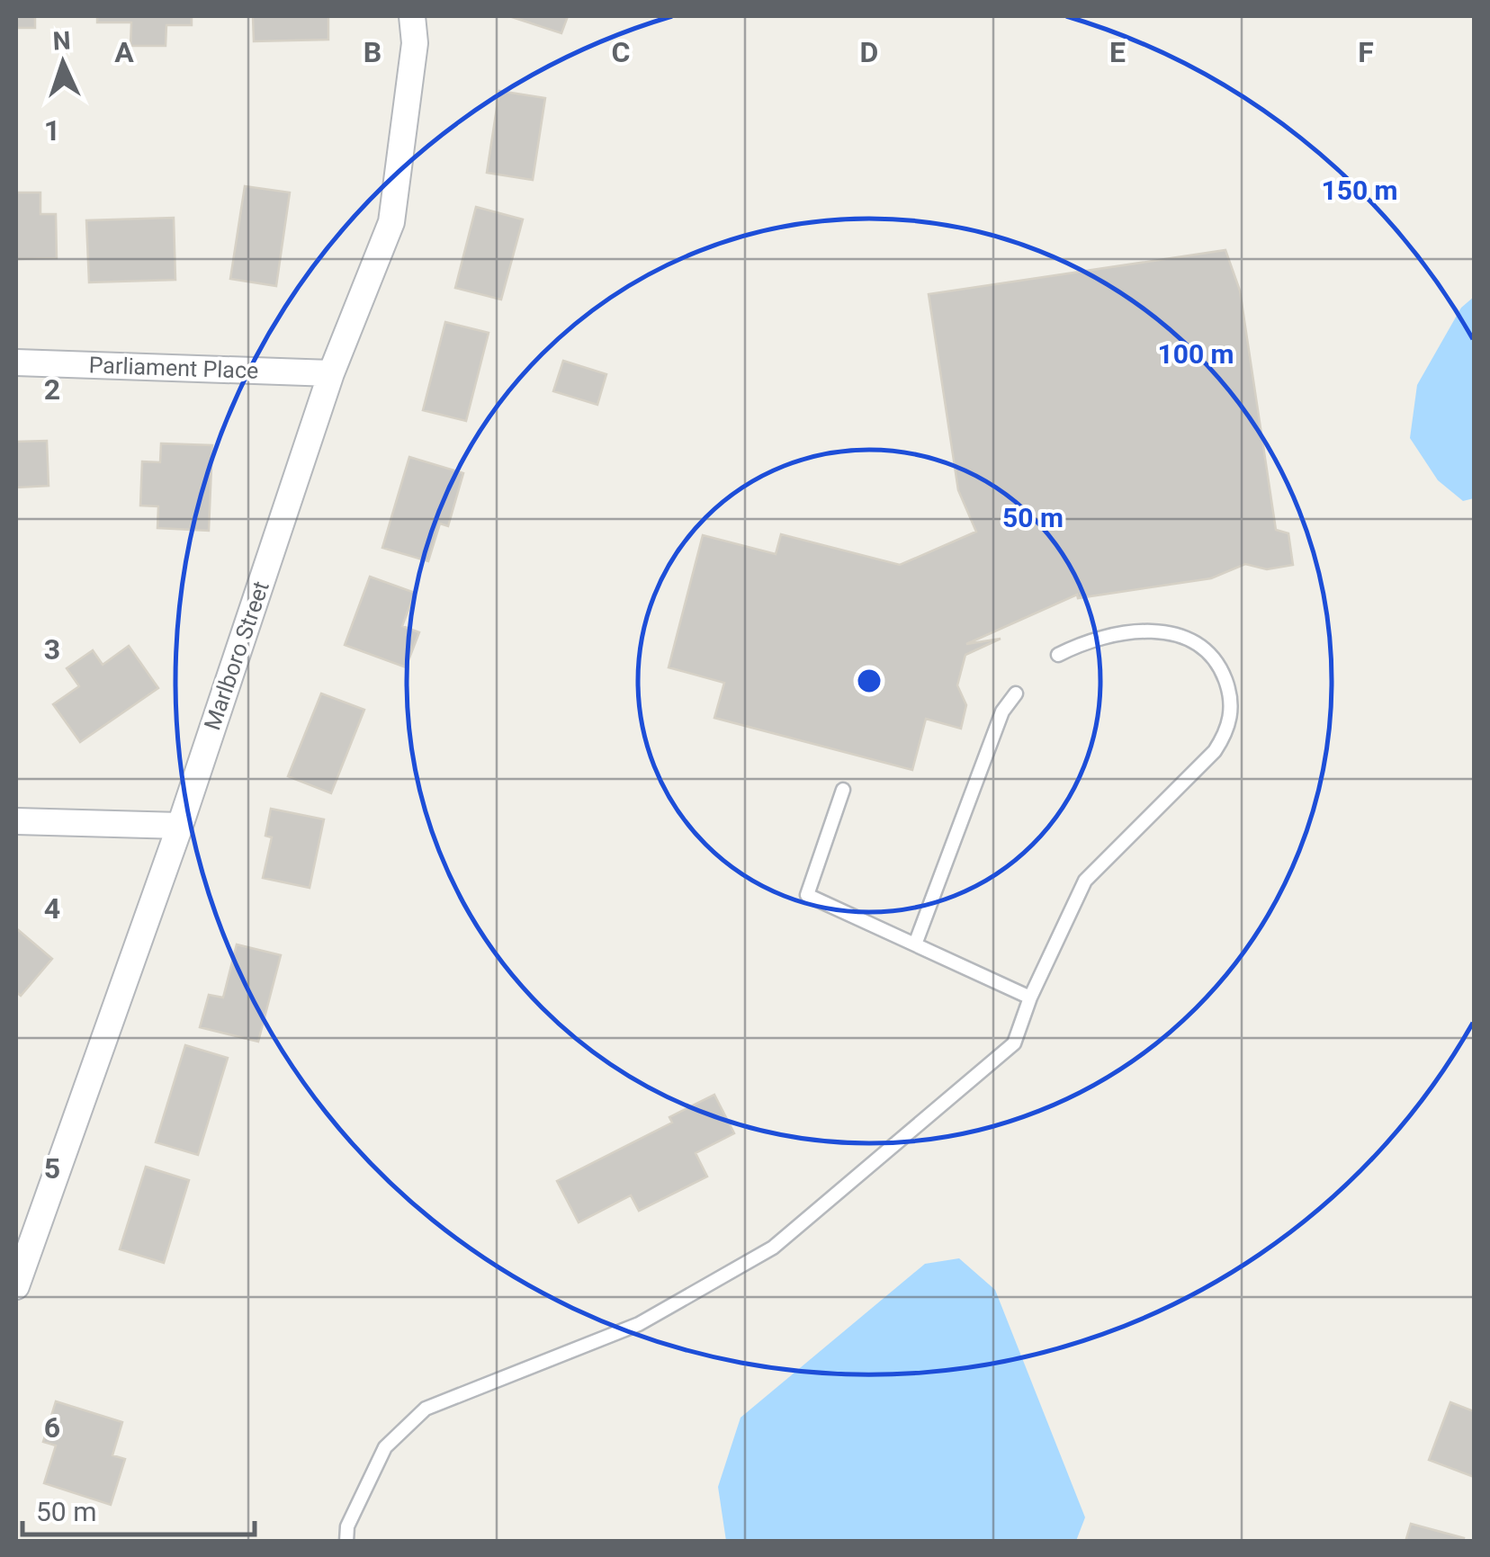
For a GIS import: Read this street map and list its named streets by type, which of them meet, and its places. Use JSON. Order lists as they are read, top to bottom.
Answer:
{
  "streets": {
    "street": ["Parliament Place", "Marlboro Street"]
  },
  "crossings": [
    ["Parliament Place", "Marlboro Street"]
  ],
  "scale_bar": "50 m",
  "north": "top",
  "grid": {
    "columns": [
      "A",
      "B",
      "C",
      "D",
      "E",
      "F"
    ],
    "rows": [
      "1",
      "2",
      "3",
      "4",
      "5",
      "6"
    ]
  },
  "rings": ["150 m", "100 m", "50 m"]
}
